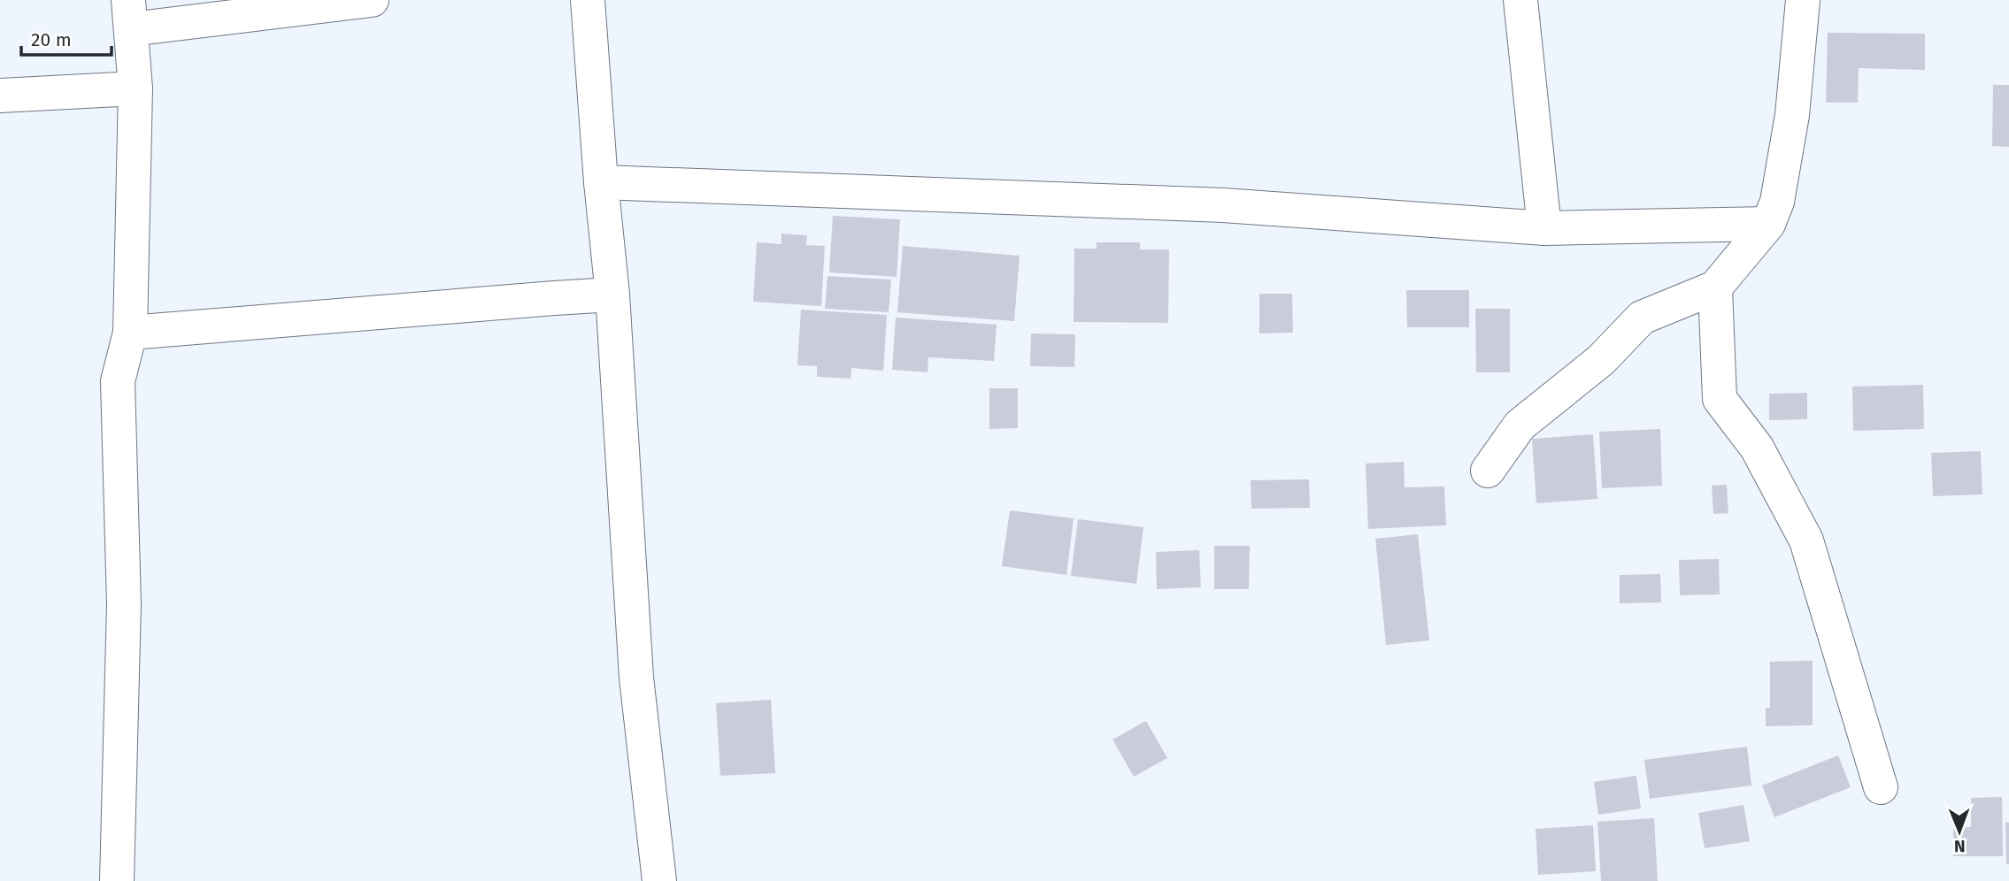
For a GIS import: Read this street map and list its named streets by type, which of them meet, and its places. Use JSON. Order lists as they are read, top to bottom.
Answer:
{
  "scale_bar": "20 m",
  "north": "bottom"
}
